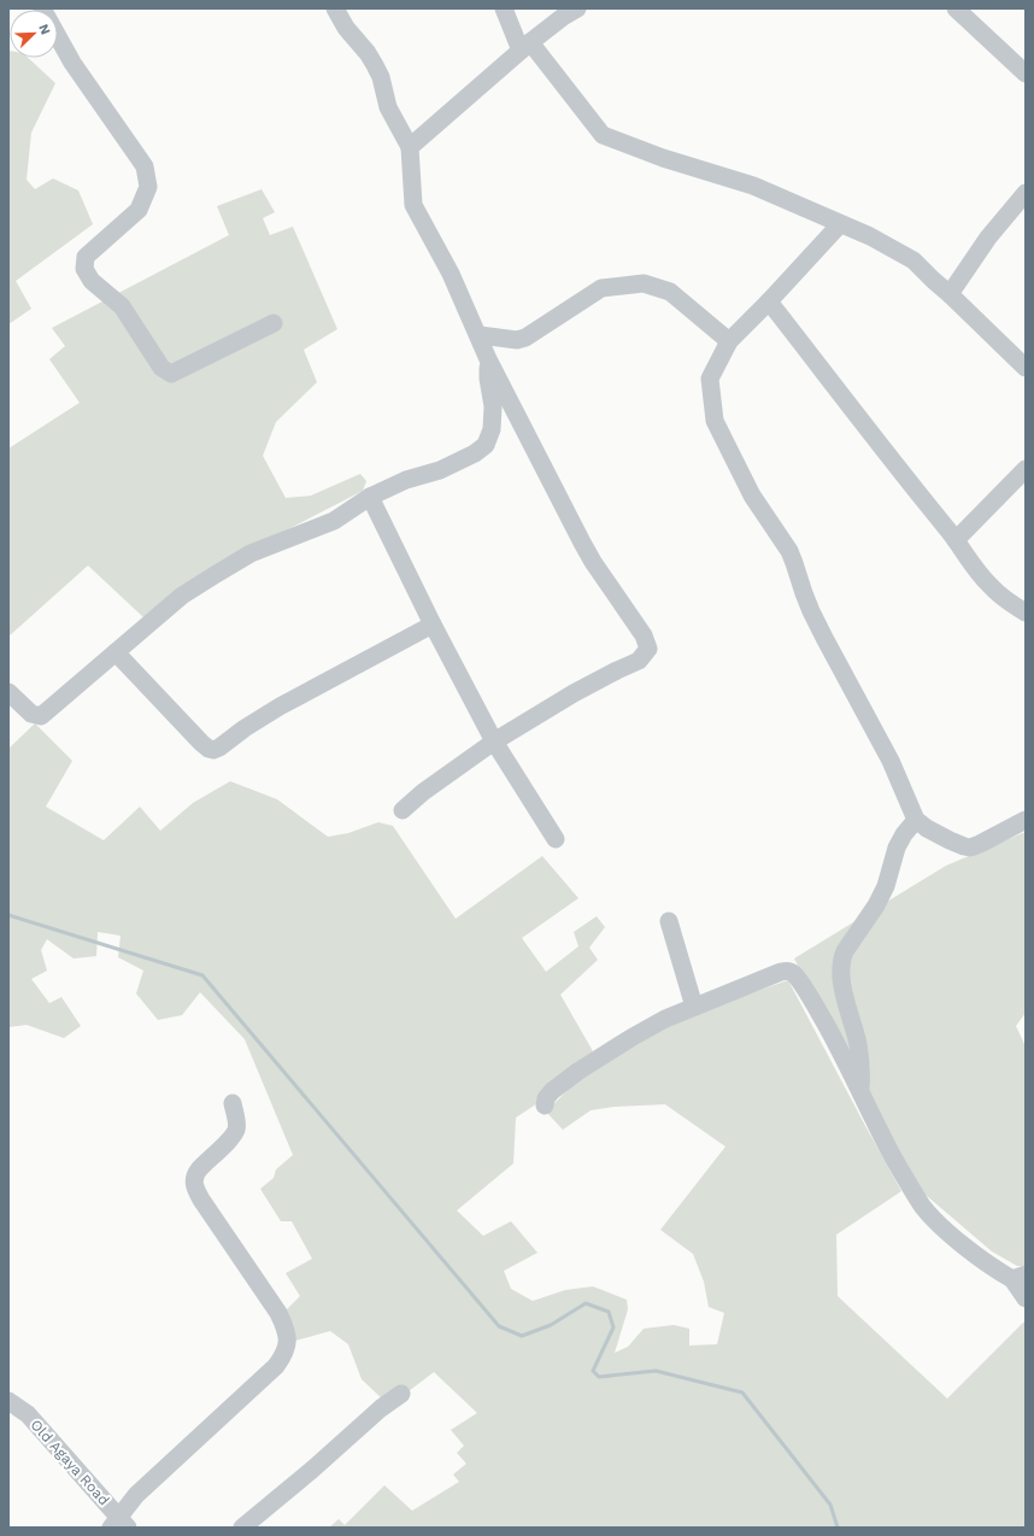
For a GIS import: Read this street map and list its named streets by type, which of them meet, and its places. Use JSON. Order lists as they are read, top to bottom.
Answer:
{
  "streets": {
    "street": ["Old Agaya Road"]
  },
  "north": "top right"
}
